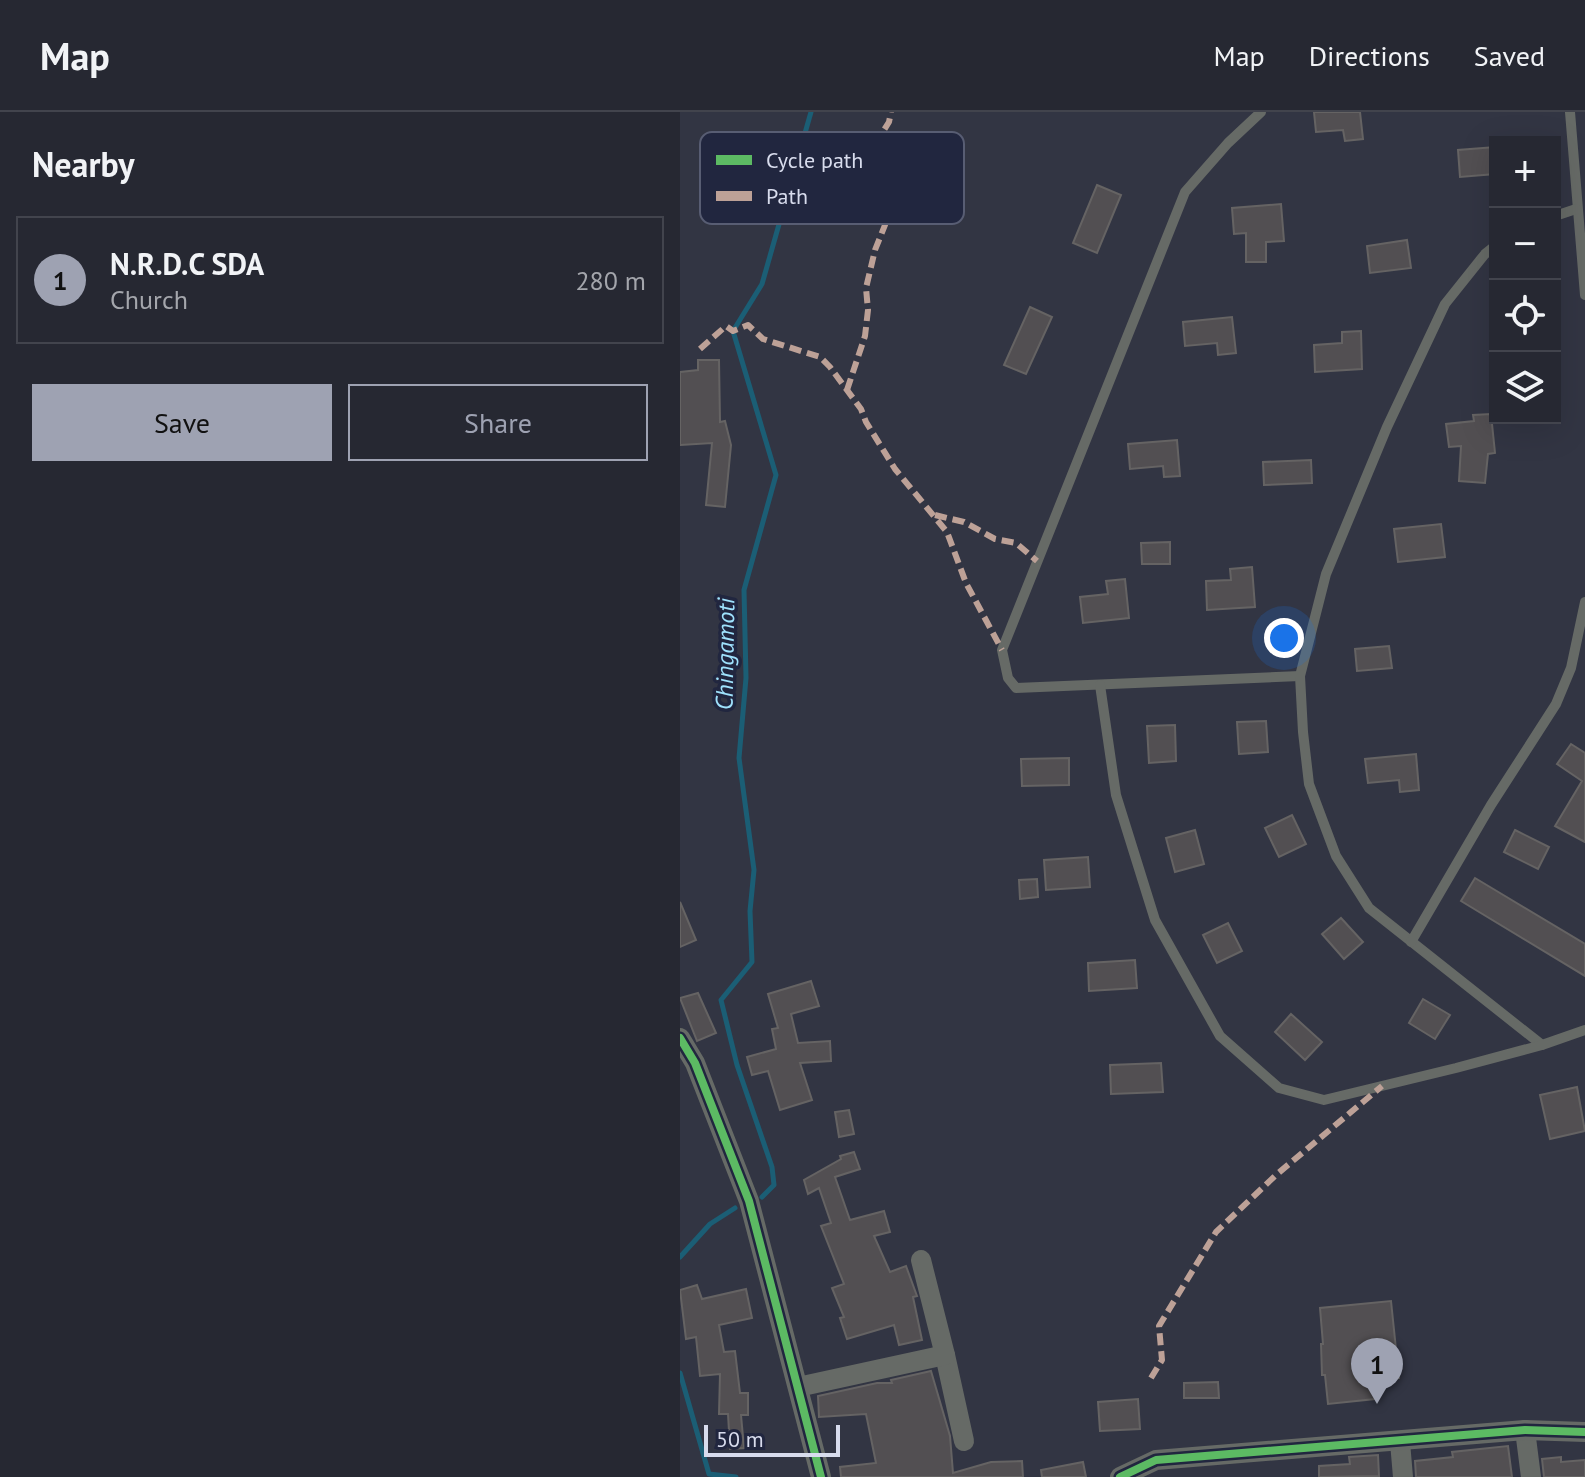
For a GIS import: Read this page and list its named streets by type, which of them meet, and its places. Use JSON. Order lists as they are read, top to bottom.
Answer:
{
  "water": ["Chingamoti"],
  "legend": ["Cycle path", "Path"],
  "scale_bar": "50 m",
  "page": {
    "header": "Map",
    "nav": ["Map", "Directions", "Saved"],
    "heading": "Nearby",
    "map_buttons": ["+", "−"],
    "list": [
      {
        "mark": "1",
        "name": "N.R.D.C SDA",
        "note": "Church",
        "value": "280 m"
      }
    ],
    "buttons": ["Save", "Share"],
    "pins": "1",
    "scale": "50 m"
  }
}
